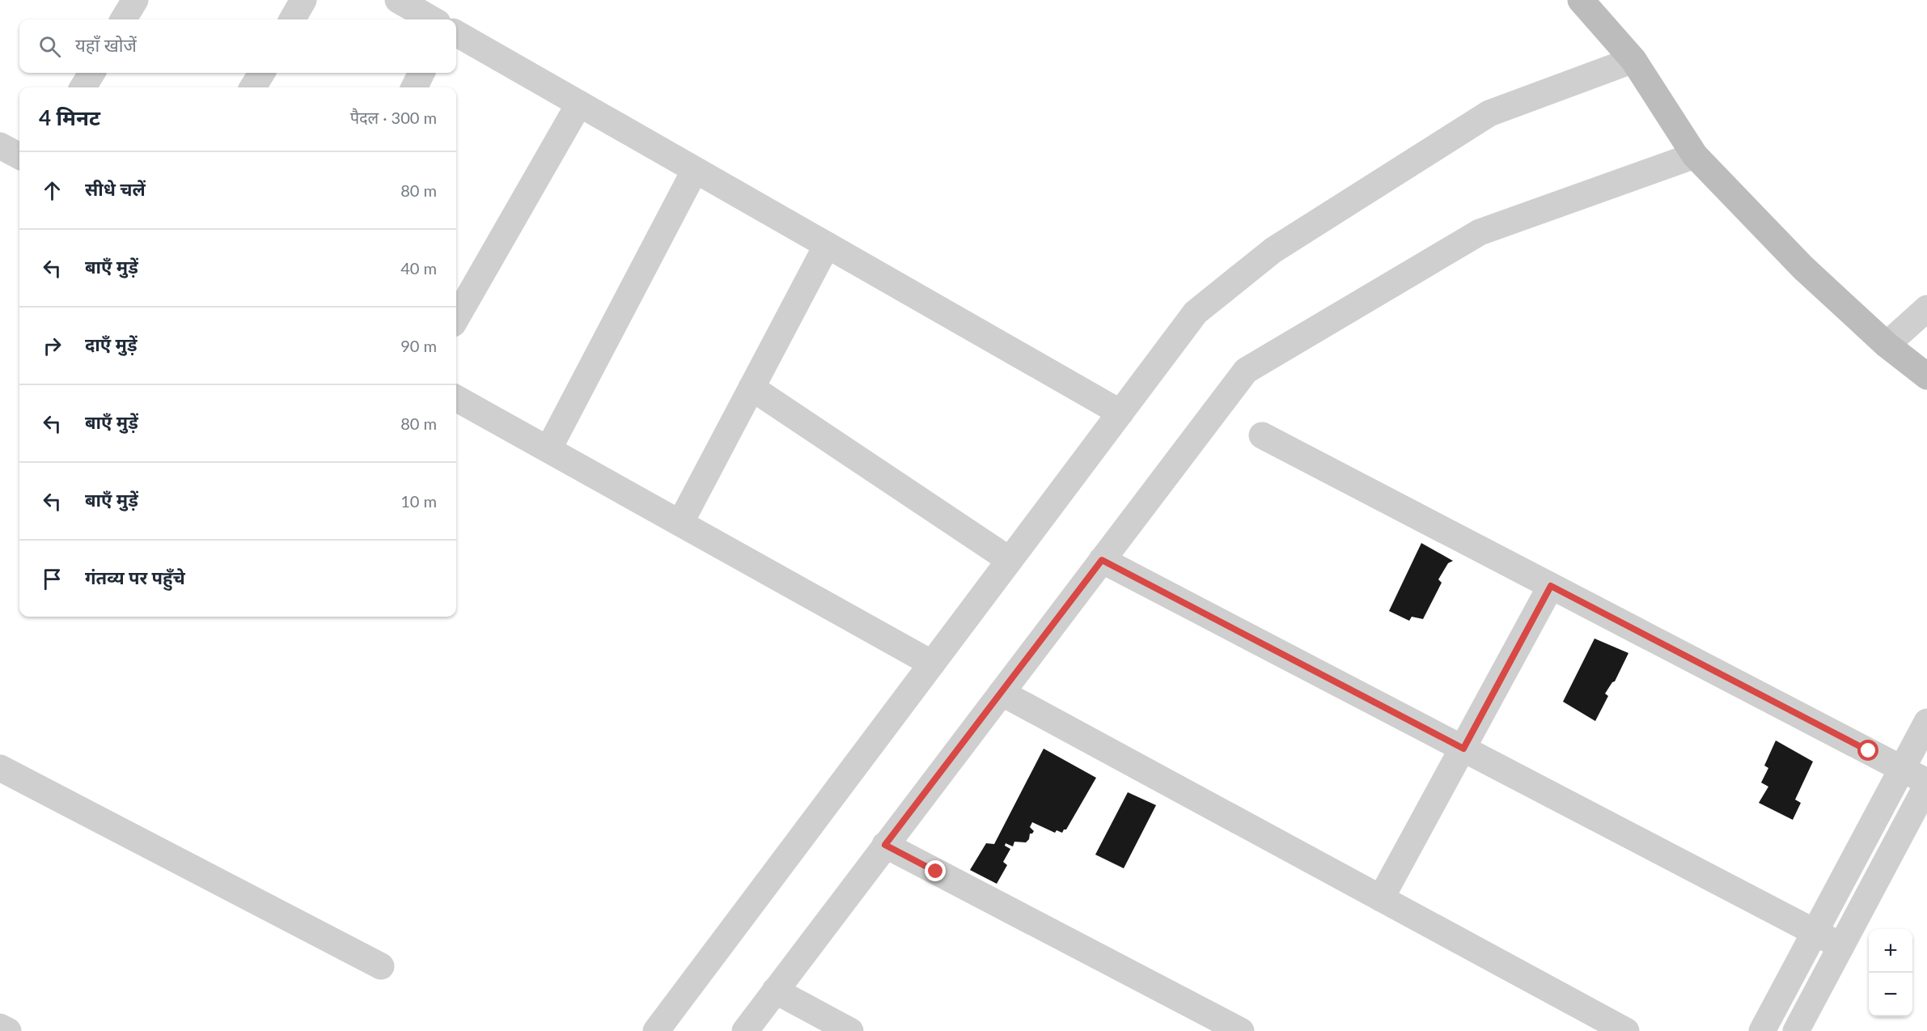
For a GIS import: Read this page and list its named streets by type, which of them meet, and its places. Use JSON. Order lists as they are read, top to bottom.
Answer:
{
  "page": {
    "search": "यहाँ खोजें",
    "heading": ["4 मिनट", "पैदल · 300 m"],
    "list": [
      ["सीधे चलें", "80 m"],
      ["बाएँ मुड़ें", "40 m"],
      ["दाएँ मुड़ें", "90 m"],
      ["बाएँ मुड़ें", "80 m"],
      ["बाएँ मुड़ें", "10 m"],
      "गंतव्य पर पहुँचे"
    ],
    "map_buttons": ["+", "−"]
  }
}
